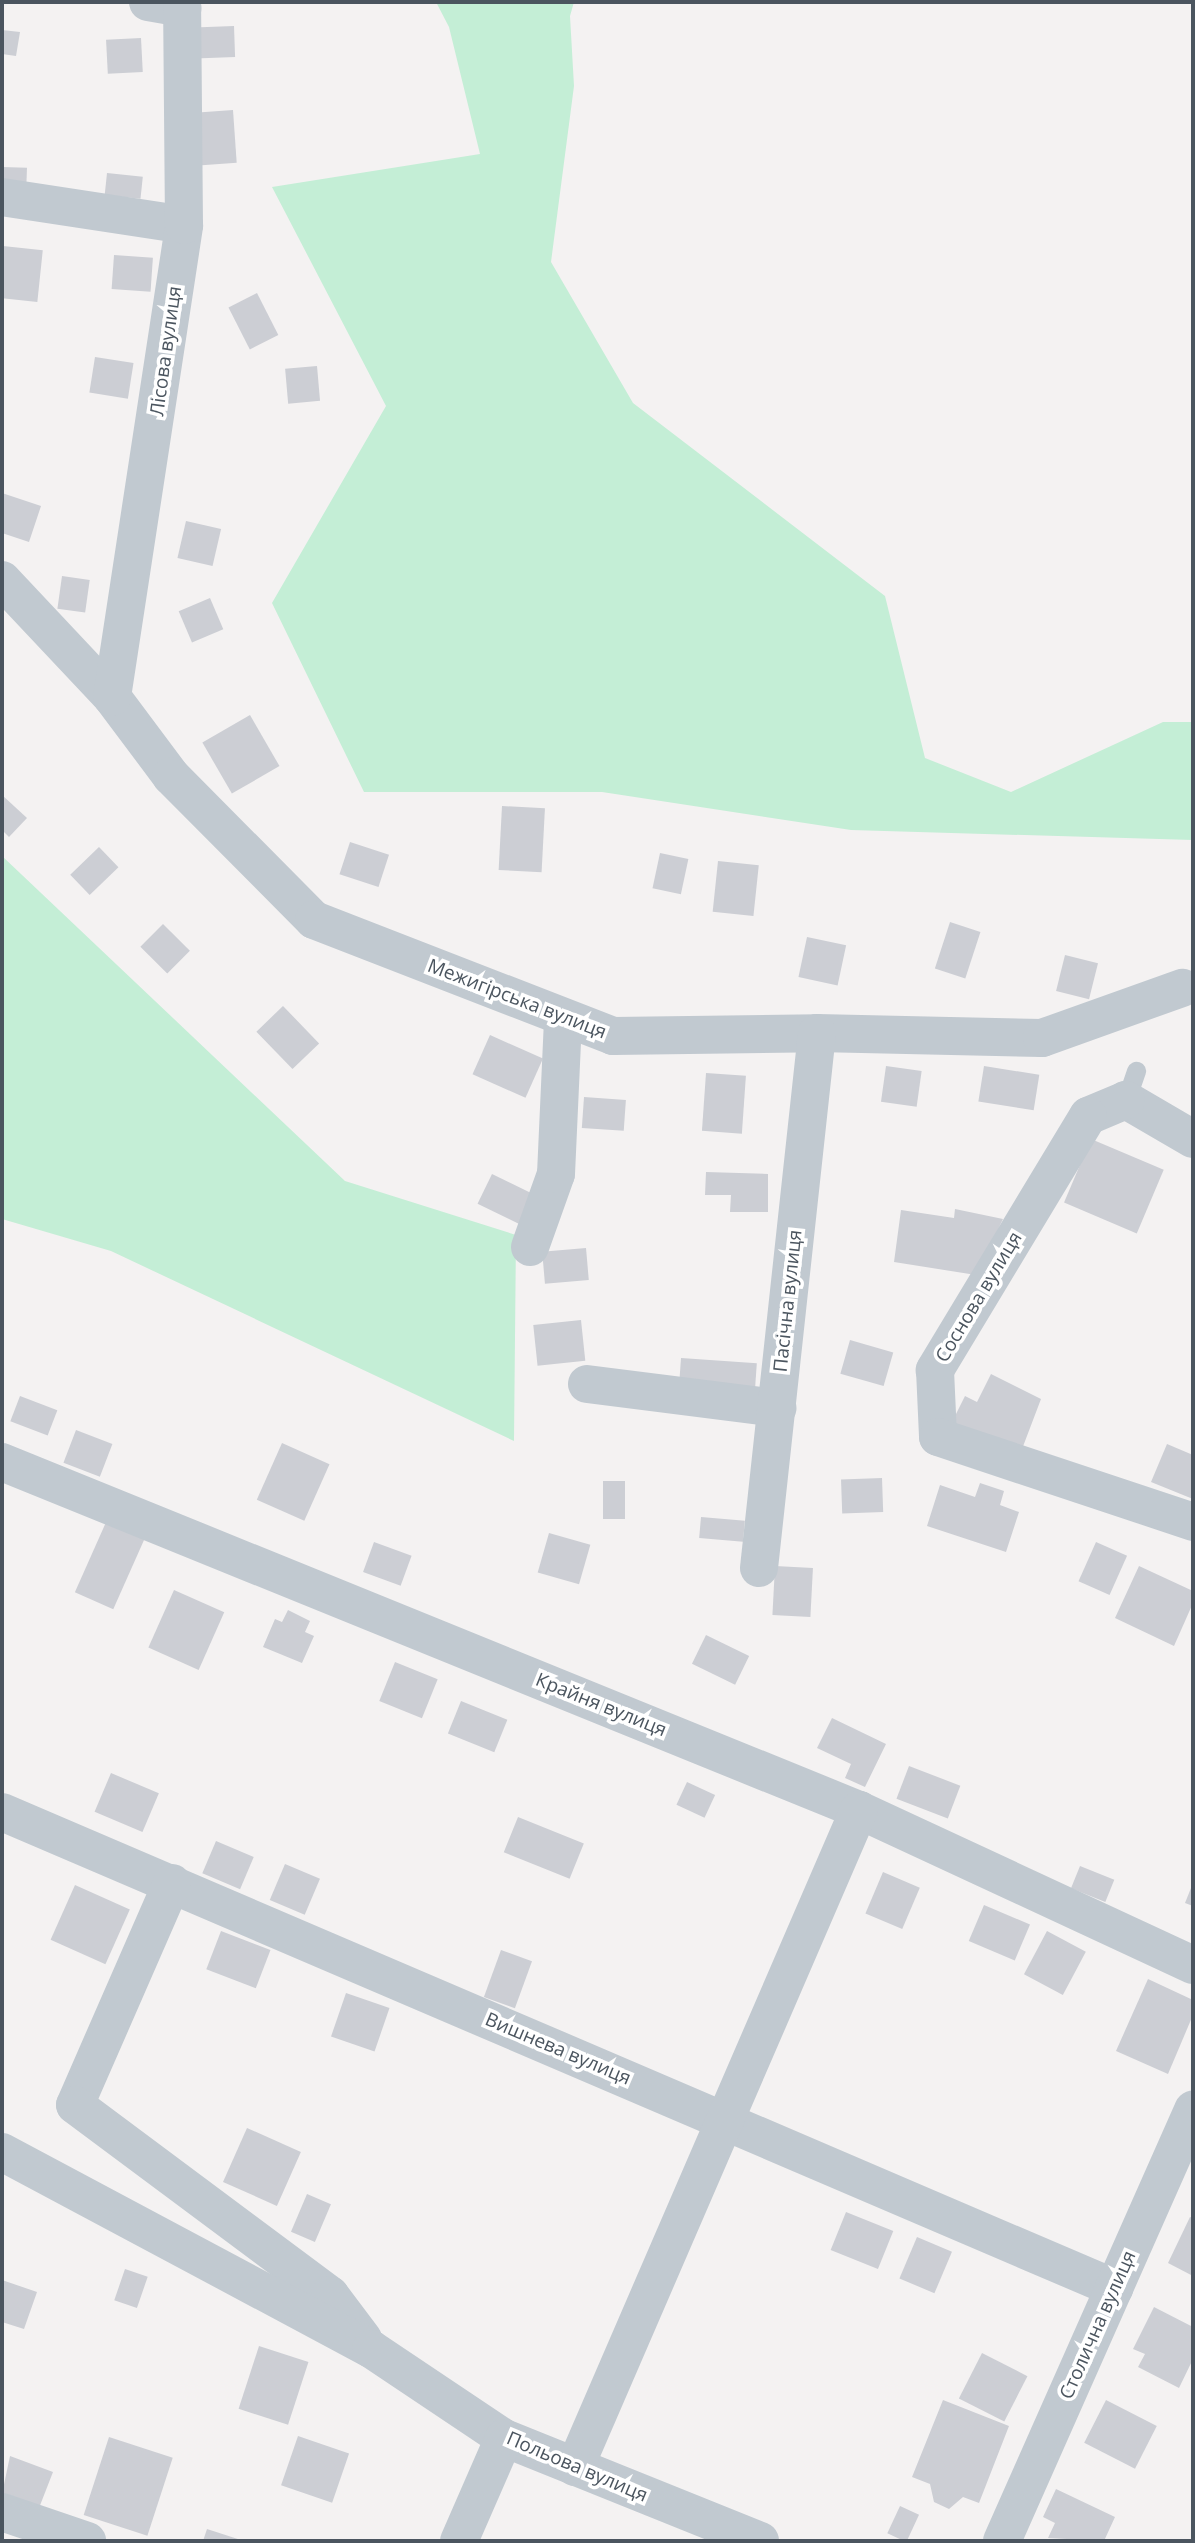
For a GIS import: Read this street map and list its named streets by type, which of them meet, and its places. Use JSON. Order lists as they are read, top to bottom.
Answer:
{
  "streets": {
    "street": [
      "Лісова вулиця",
      "Межигірська вулиця",
      "Соснова вулиця",
      "Пасічна вулиця",
      "Крайня вулиця",
      "Вишнева вулиця",
      "Столична вулиця",
      "Польова вулиця"
    ]
  },
  "crossings": [
    ["Лісова вулиця", "Межигірська вулиця"],
    ["Межигірська вулиця", "Пасічна вулиця"],
    ["Вишнева вулиця", "Столична вулиця"],
    ["Вишнева вулиця", "Польова вулиця"]
  ]
}
